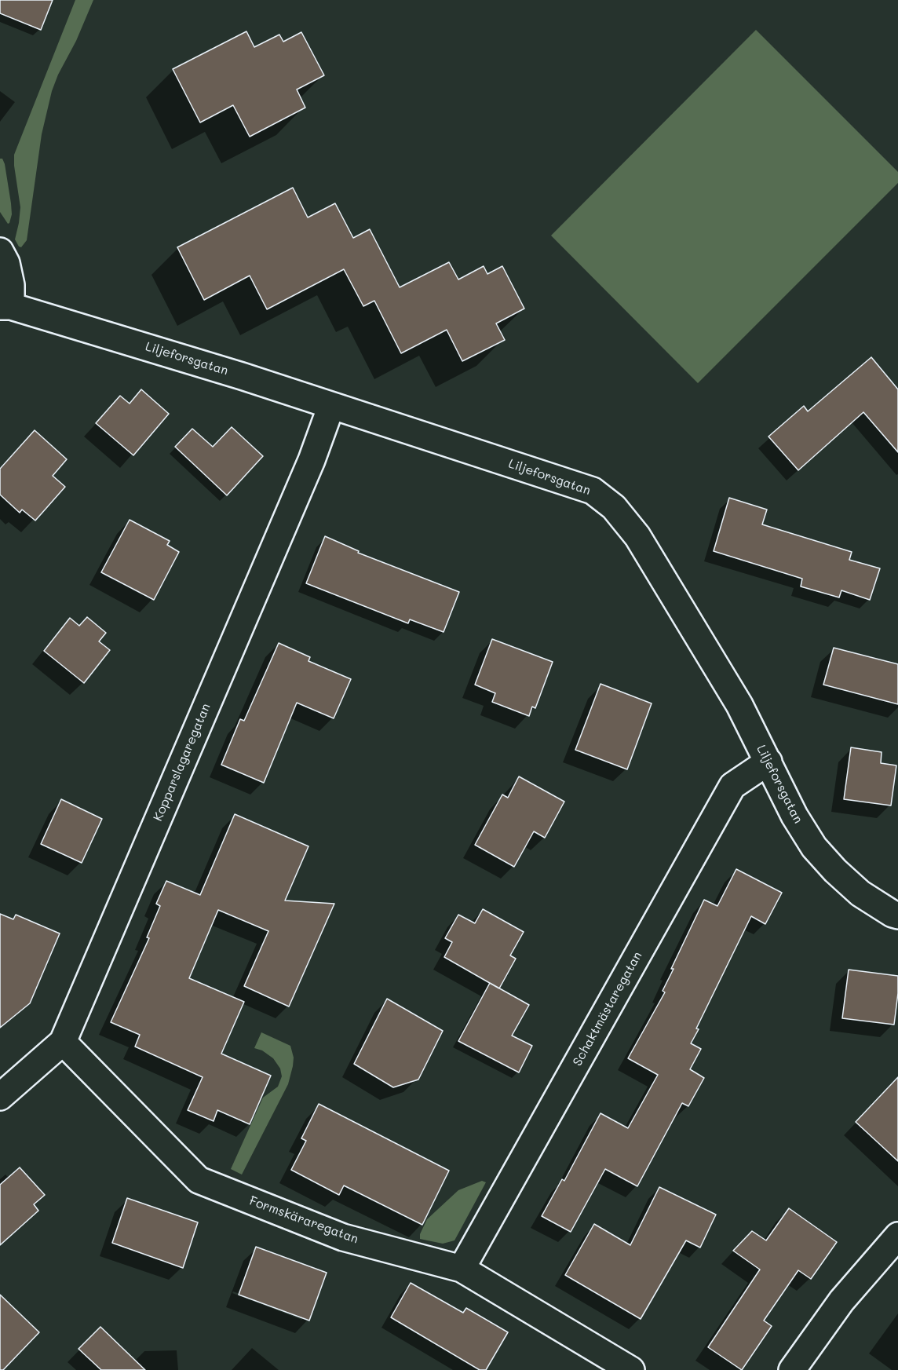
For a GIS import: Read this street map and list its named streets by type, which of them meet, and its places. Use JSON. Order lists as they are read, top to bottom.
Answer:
{
  "streets": {
    "street": [
      "Liljeforsgatan",
      "Kopparslagaregatan",
      "Schaktmästaregatan",
      "Formskäraregatan"
    ]
  },
  "crossings": [
    ["Liljeforsgatan", "Kopparslagaregatan"],
    ["Liljeforsgatan", "Schaktmästaregatan"],
    ["Kopparslagaregatan", "Formskäraregatan"],
    ["Schaktmästaregatan", "Formskäraregatan"]
  ]
}
